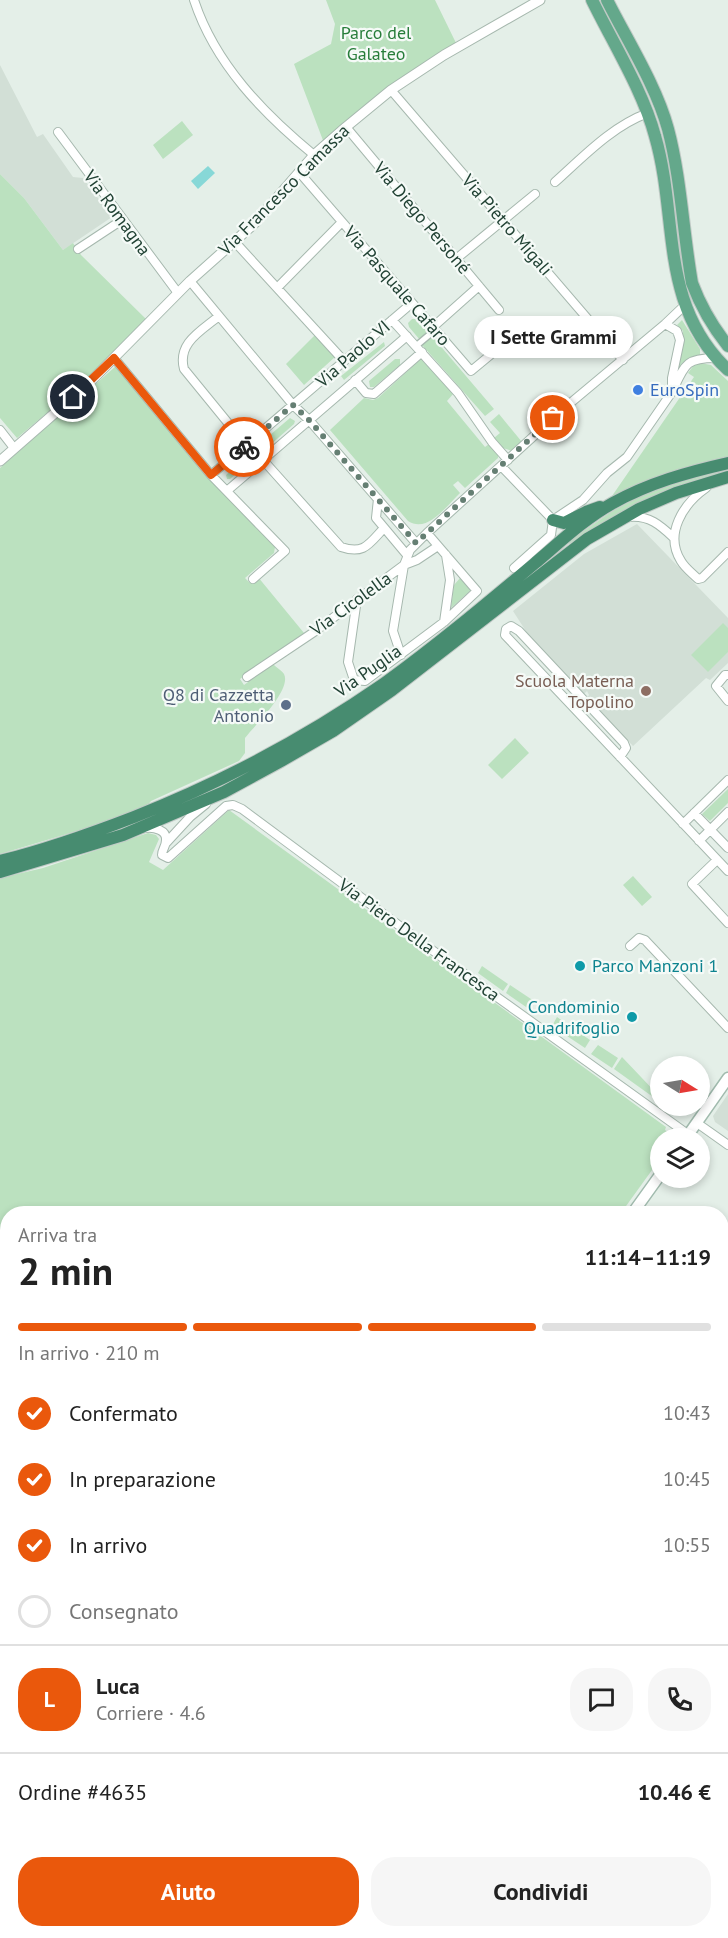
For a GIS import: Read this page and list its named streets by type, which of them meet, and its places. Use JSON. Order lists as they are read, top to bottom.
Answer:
{
  "streets": {
    "highway": ["Via Puglia"],
    "street": [
      "Via Francesco Camassa",
      "Via Romagna",
      "Via Diego Personé",
      "Via Pietro Migali",
      "Via Pasquale Cafaro",
      "Via Paolo VI",
      "Via Cicolella",
      "Via Piero Della Francesca"
    ]
  },
  "crossings": [
    ["Via Francesco Camassa", "Via Romagna"],
    ["Via Francesco Camassa", "Via Diego Personé"],
    ["Via Francesco Camassa", "Via Pietro Migali"],
    ["Via Francesco Camassa", "Via Pasquale Cafaro"],
    ["Via Pasquale Cafaro", "Via Paolo VI"],
    ["Via Puglia", "Via Piero Della Francesca"]
  ],
  "parks": ["Parco del Galateo"],
  "places": [
    "EuroSpin",
    "I Sette Grammi",
    "Scuola Materna Topolino",
    "Q8 di Cazzetta Antonio",
    "Parco Manzoni 1",
    "Condominio Quadrifoglio"
  ],
  "north": "right",
  "page": {
    "bubble": "I Sette Grammi",
    "heading": ["2 min", "Arriva tra", "11:14–11:19"],
    "panel": [
      "Luca",
      "Corriere · 4.6",
      "Ordine #4635",
      "10.46 €"
    ],
    "bar": "In arrivo · 210 m",
    "list": [
      ["Confermato", "10:43"],
      ["In preparazione", "10:45"],
      ["In arrivo", "10:55"],
      "Consegnato"
    ],
    "round": "L",
    "buttons": ["Aiuto", "Condividi"]
  }
}
